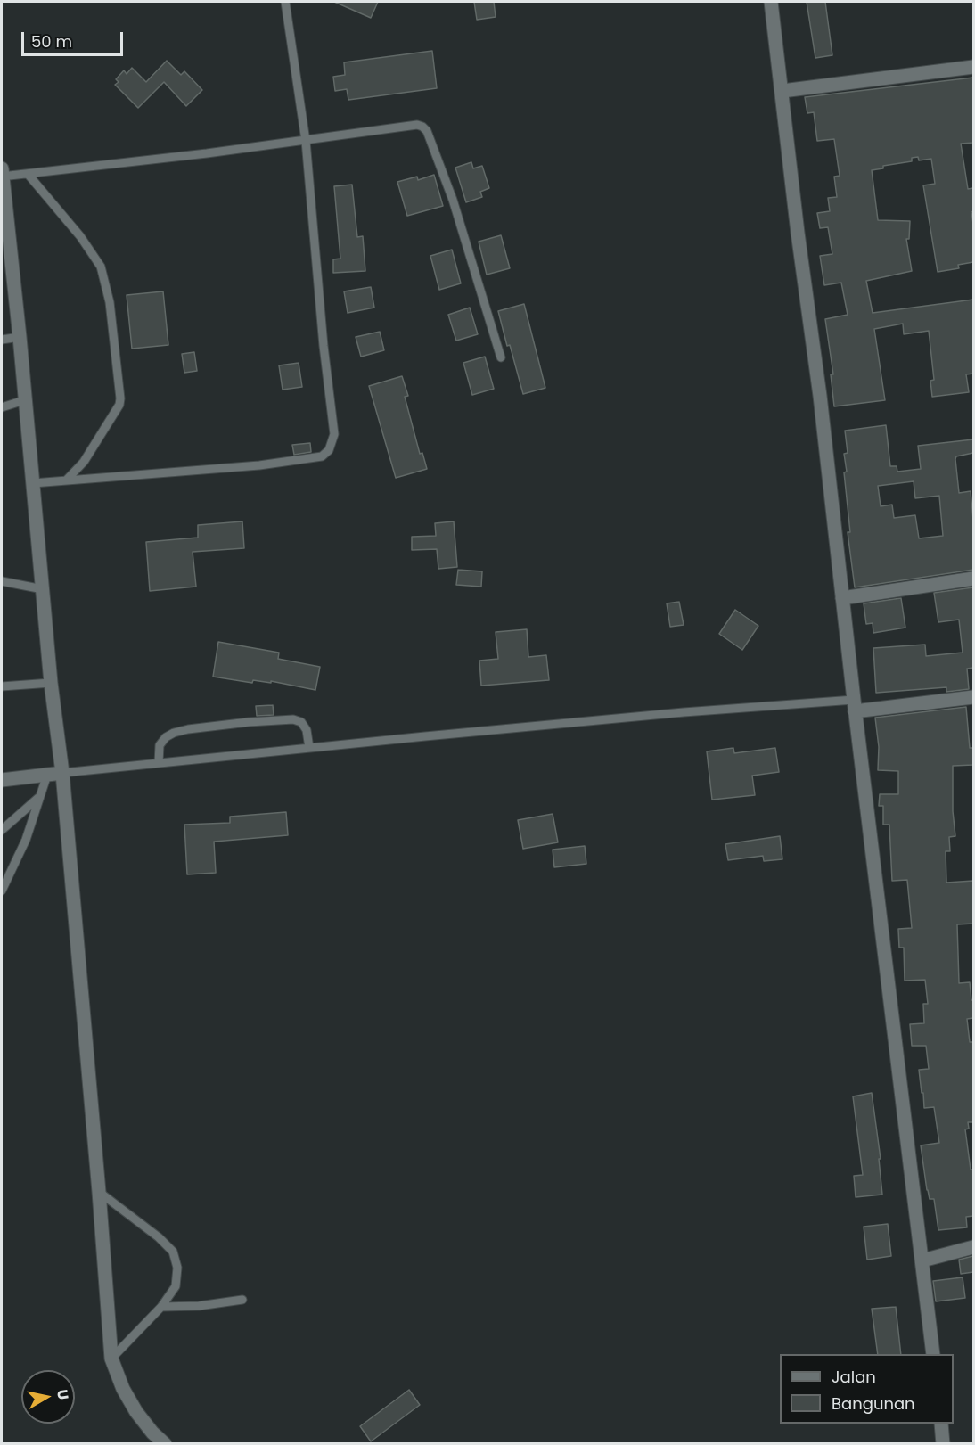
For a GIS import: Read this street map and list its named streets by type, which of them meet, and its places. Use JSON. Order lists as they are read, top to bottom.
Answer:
{
  "legend": ["Jalan", "Bangunan"],
  "scale_bar": "50 m",
  "north": "right"
}
